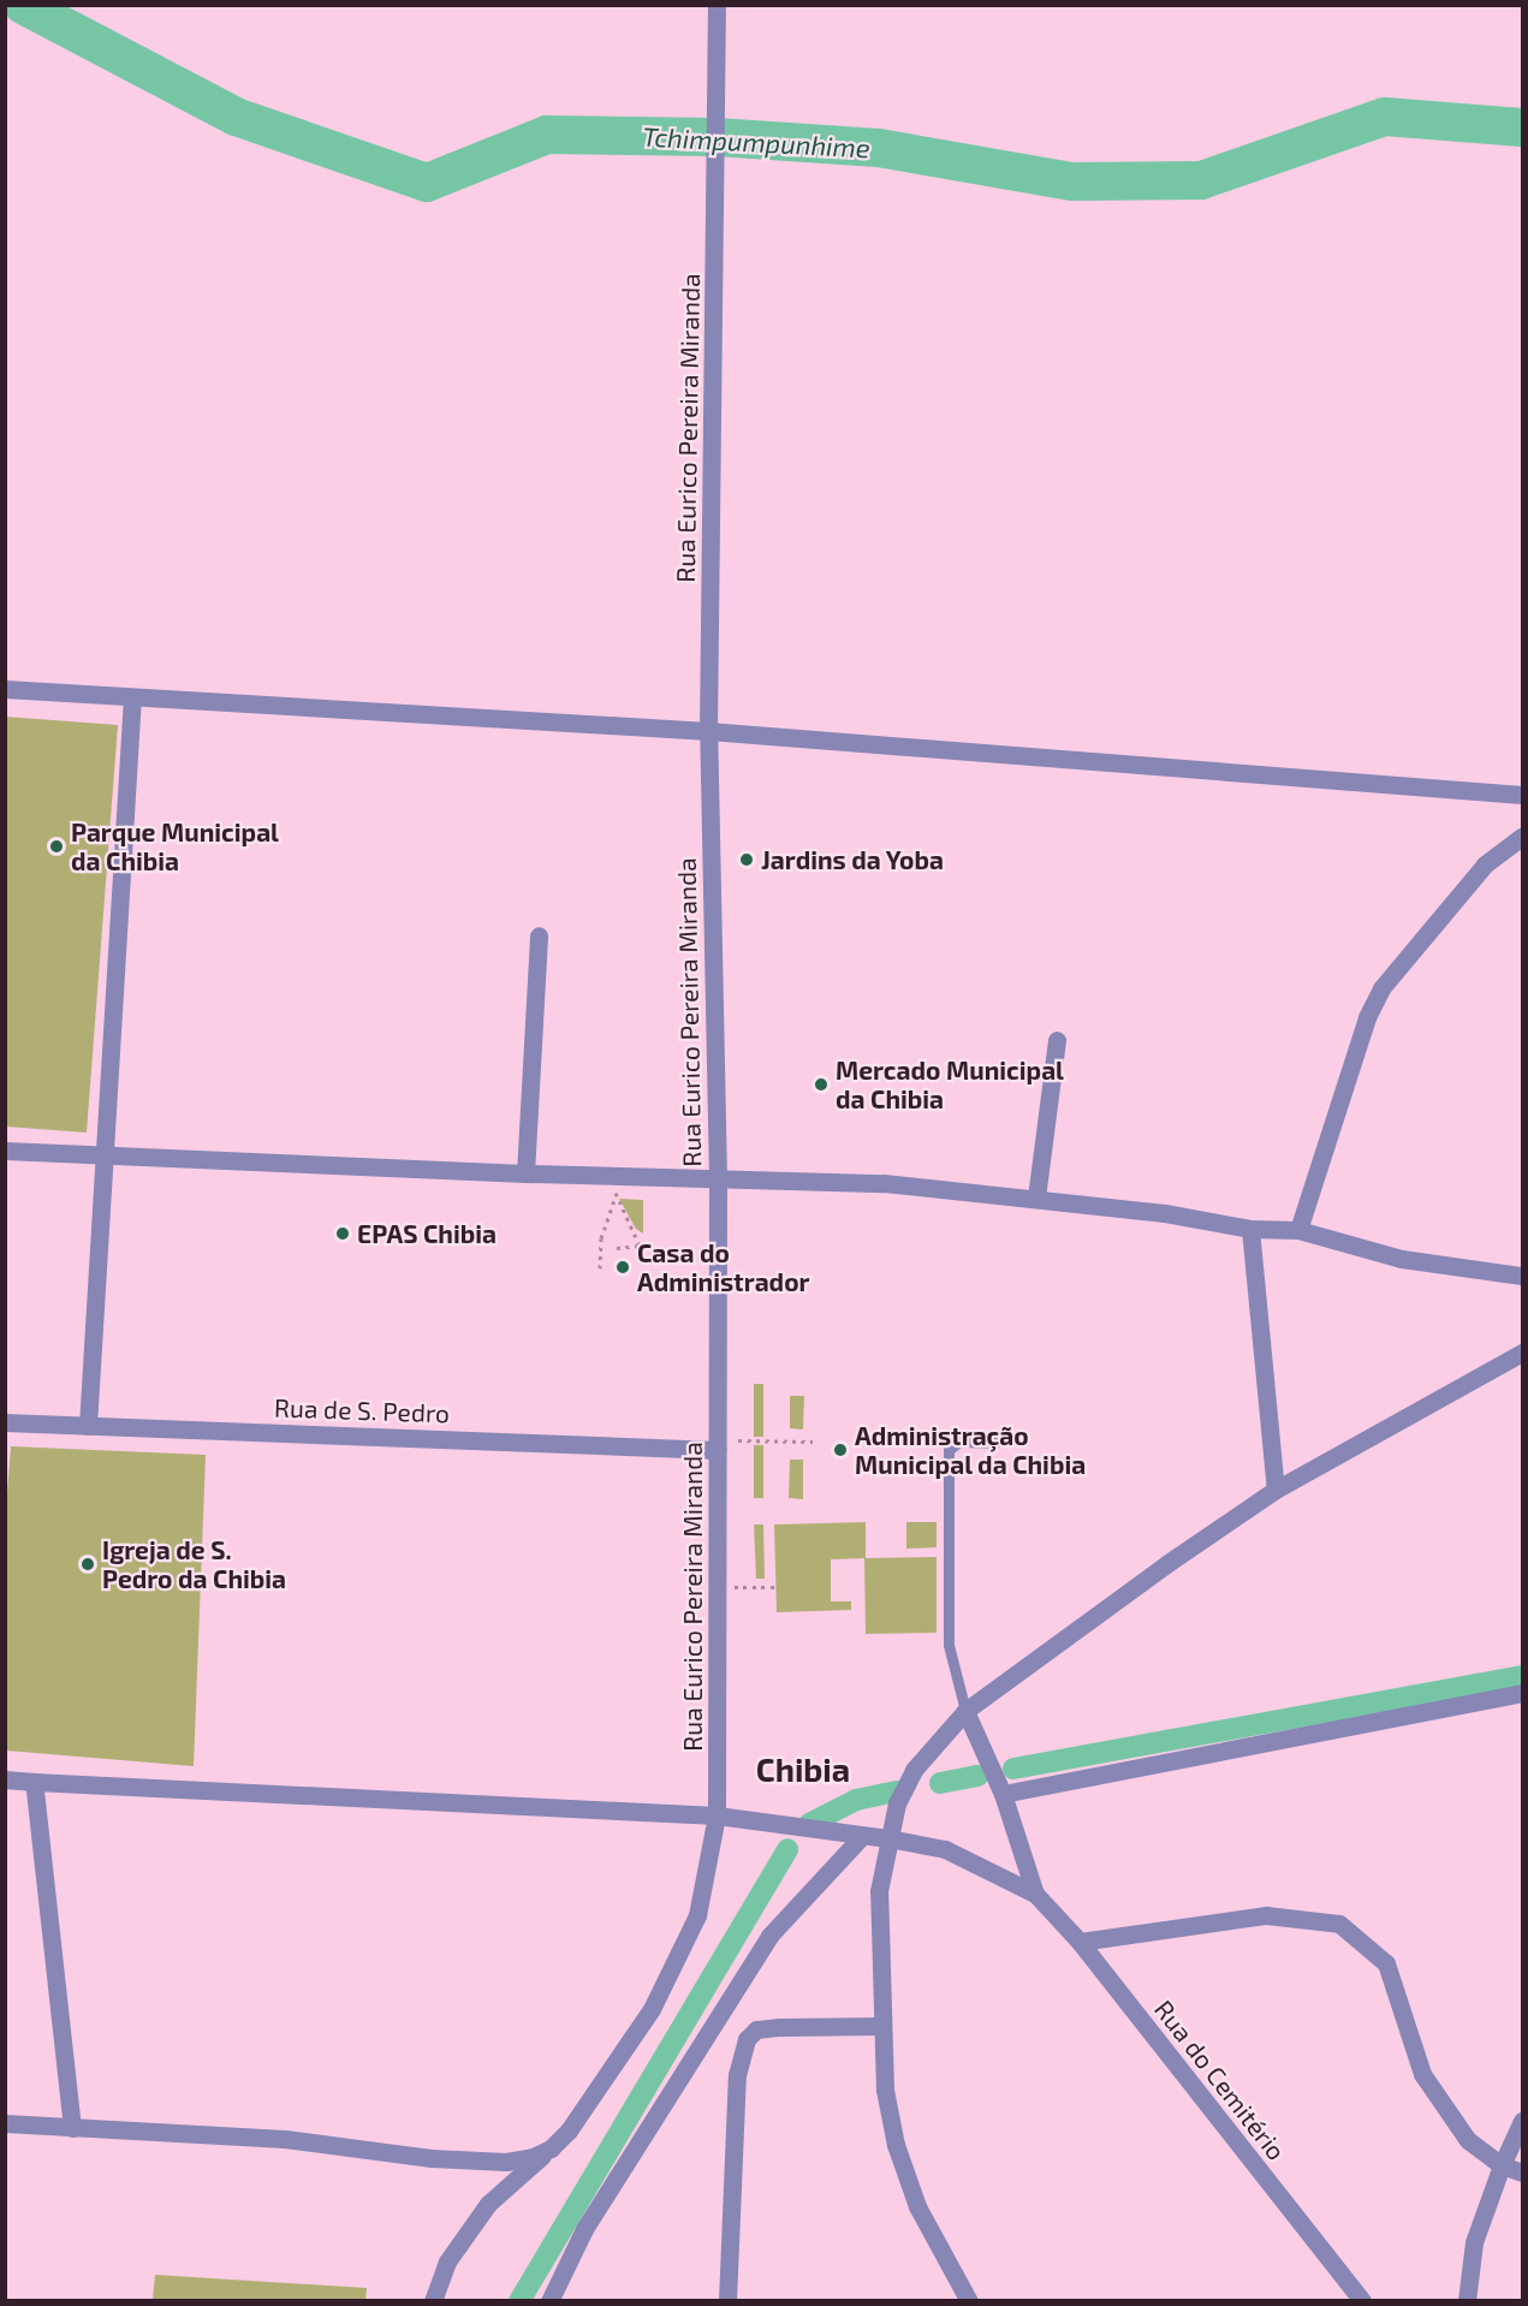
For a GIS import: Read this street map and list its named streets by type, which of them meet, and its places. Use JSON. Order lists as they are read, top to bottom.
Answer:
{
  "streets": {
    "street": ["Rua Eurico Pereira Miranda", "Rua de S. Pedro", "Rua do Cemitério"]
  },
  "crossings": [
    ["Rua Eurico Pereira Miranda", "Rua de S. Pedro"]
  ],
  "districts": ["Chibia"],
  "water": ["Tchimpumpunhime"],
  "places": [
    "Parque Municipal da Chibia",
    "Jardins da Yoba",
    "Mercado Municipal da Chibia",
    "EPAS Chibia",
    "Casa do Administrador",
    "Administração Municipal da Chibia",
    "Igreja de S. Pedro da Chibia"
  ]
}
